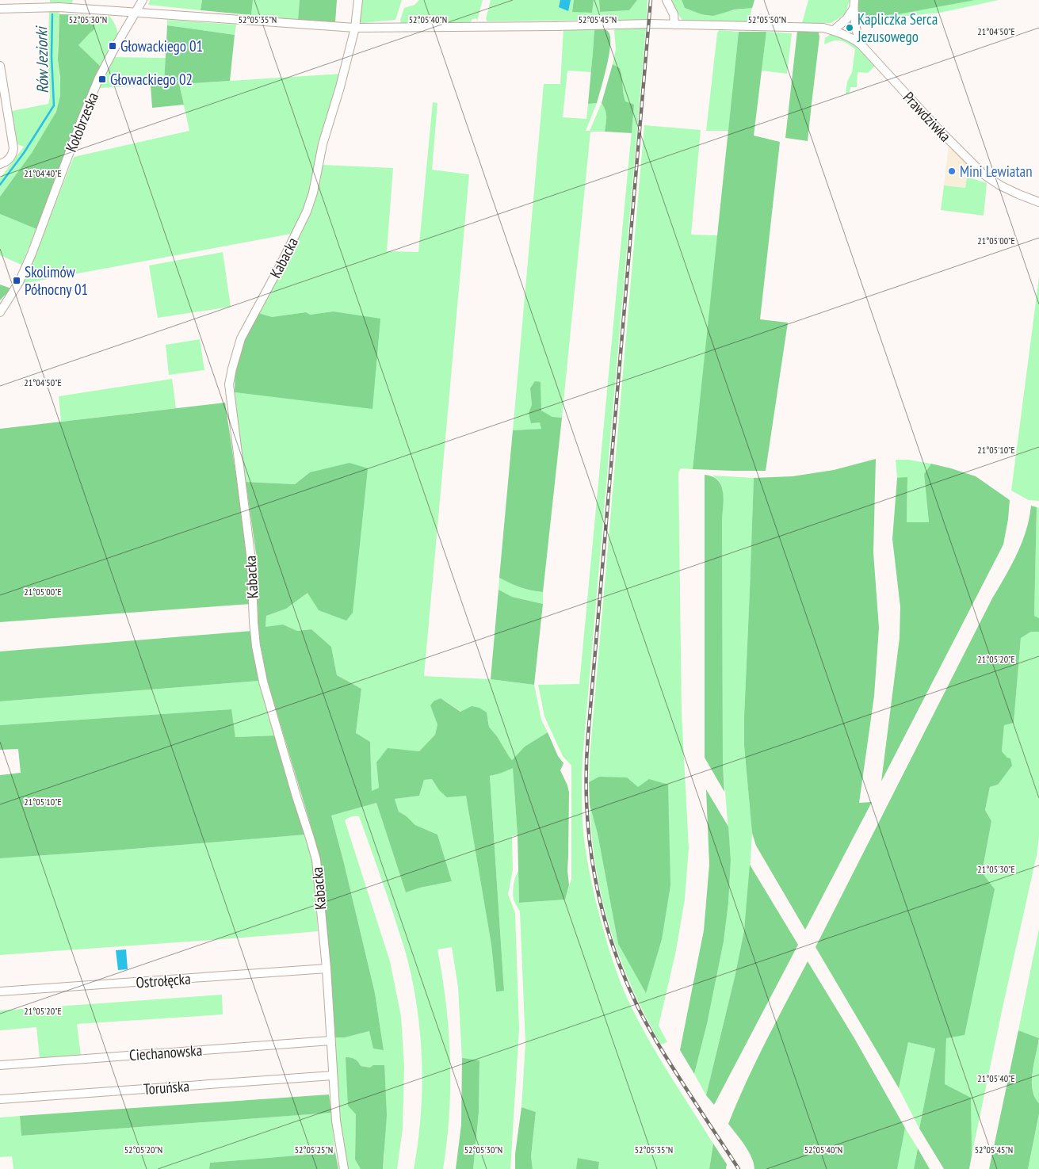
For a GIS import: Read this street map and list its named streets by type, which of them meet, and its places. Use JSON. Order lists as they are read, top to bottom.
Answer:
{
  "streets": {
    "street": [
      "Prawdziwka",
      "Kołobrzeska",
      "Kabacka",
      "Ostrołęcka",
      "Ciechanowska",
      "Toruńska"
    ]
  },
  "crossings": [
    ["Kabacka", "Ostrołęcka"],
    ["Kabacka", "Ciechanowska"],
    ["Kabacka", "Toruńska"]
  ],
  "water": ["Rów Jeziorki"],
  "places": {
    "other": ["Kapliczka Serca Jezusowego", "Mini Lewiatan"],
    "transit": ["Głowackiego 01", "Głowackiego 02", "Skolimów Północny 01"]
  },
  "coordinates": [
    "52°05'30\"N",
    "52°05'35\"N",
    "52°05'40\"N",
    "52°05'45\"N",
    "52°05'50\"N",
    "21°04'50\"E",
    "21°04'40\"E",
    "21°05'00\"E",
    "21°05'10\"E",
    "21°05'20\"E",
    "21°05'30\"E",
    "21°05'40\"E",
    "52°05'20\"N",
    "52°05'25\"N"
  ]
}
